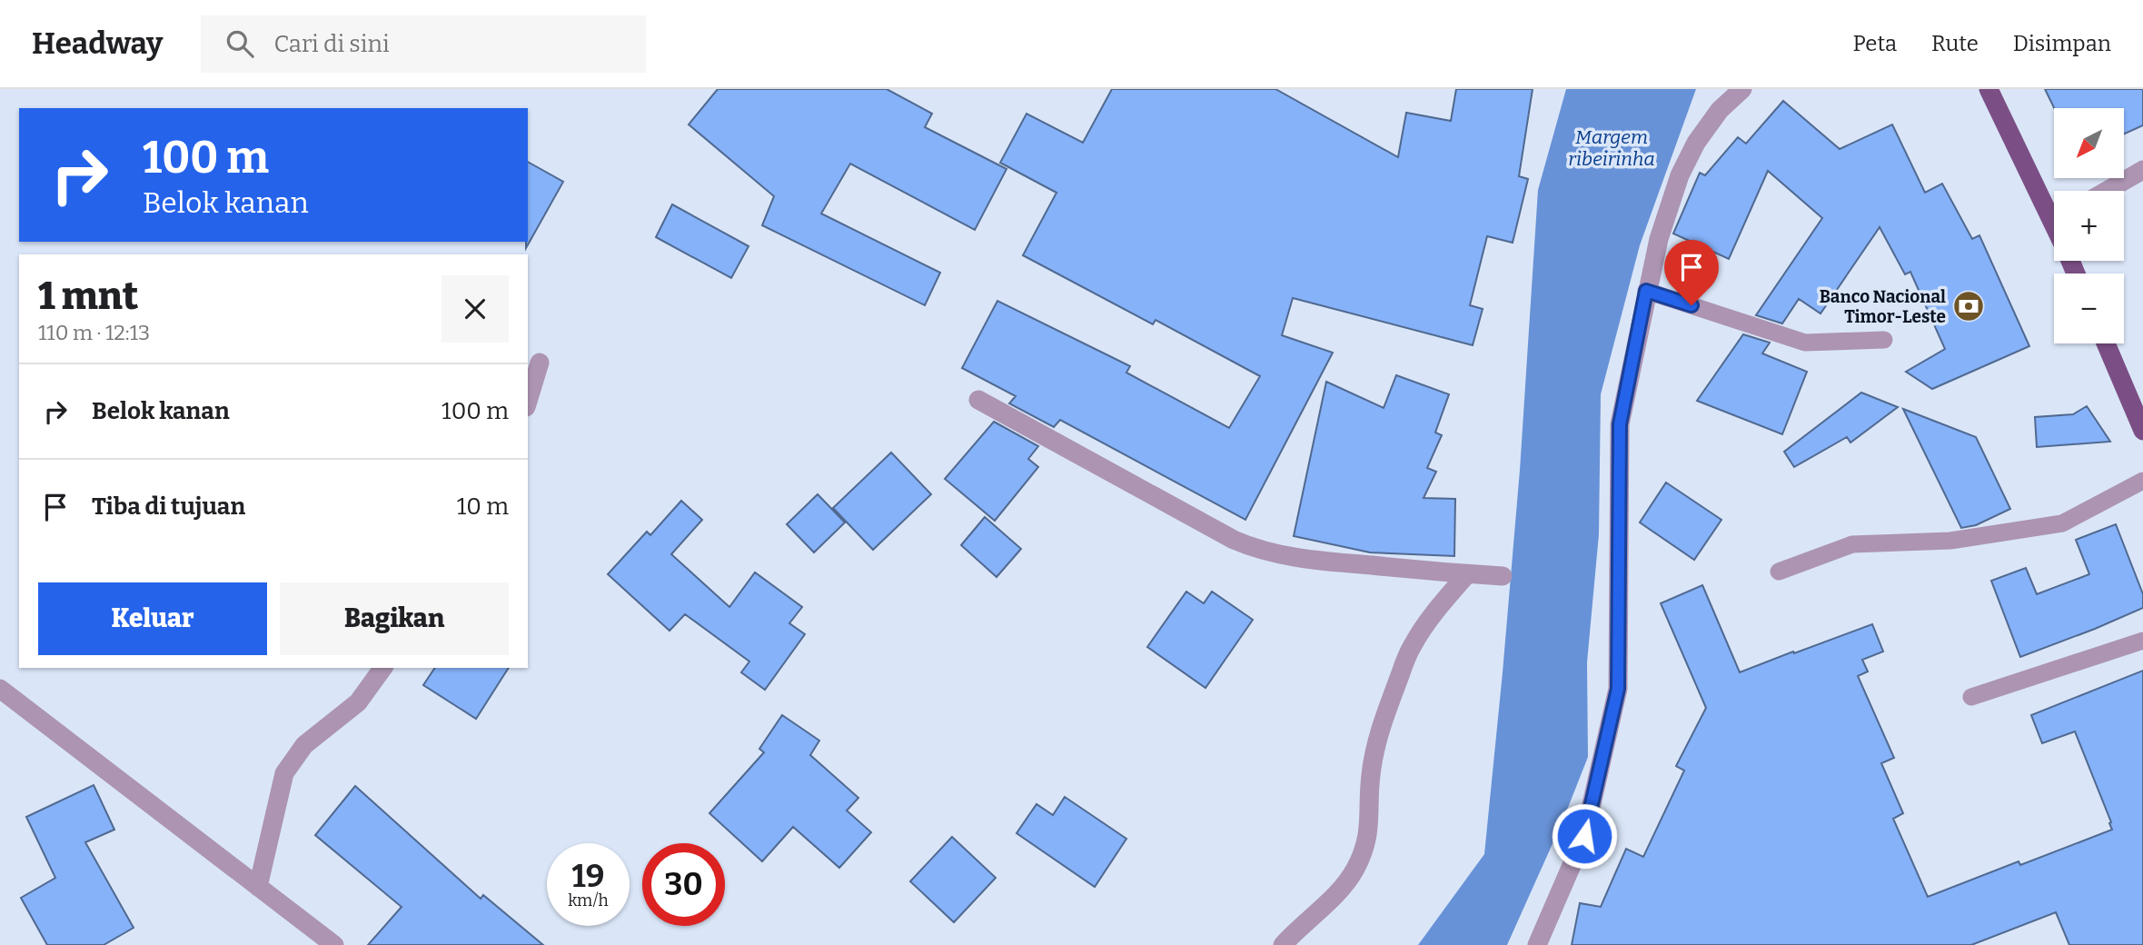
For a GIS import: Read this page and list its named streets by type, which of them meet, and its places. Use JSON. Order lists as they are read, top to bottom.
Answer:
{
  "water": ["Margem ribeirinha"],
  "places": {
    "bank": ["Banco Nacional Timor-Leste"]
  },
  "north": "bottom left",
  "page": {
    "header": "Headway",
    "search": "Cari di sini",
    "nav": ["Peta", "Rute", "Disimpan"],
    "map_buttons": ["+", "−"],
    "turn": ["100 m", "Belok kanan"],
    "heading": ["1 mnt", "110 m · 12:13"],
    "list": [
      {
        "name": "Belok kanan",
        "value": "100 m"
      },
      {
        "name": "Tiba di tujuan",
        "value": "10 m"
      }
    ],
    "buttons": ["Keluar", "Bagikan"],
    "speed": "19 km/h",
    "limit": "30"
  }
}
